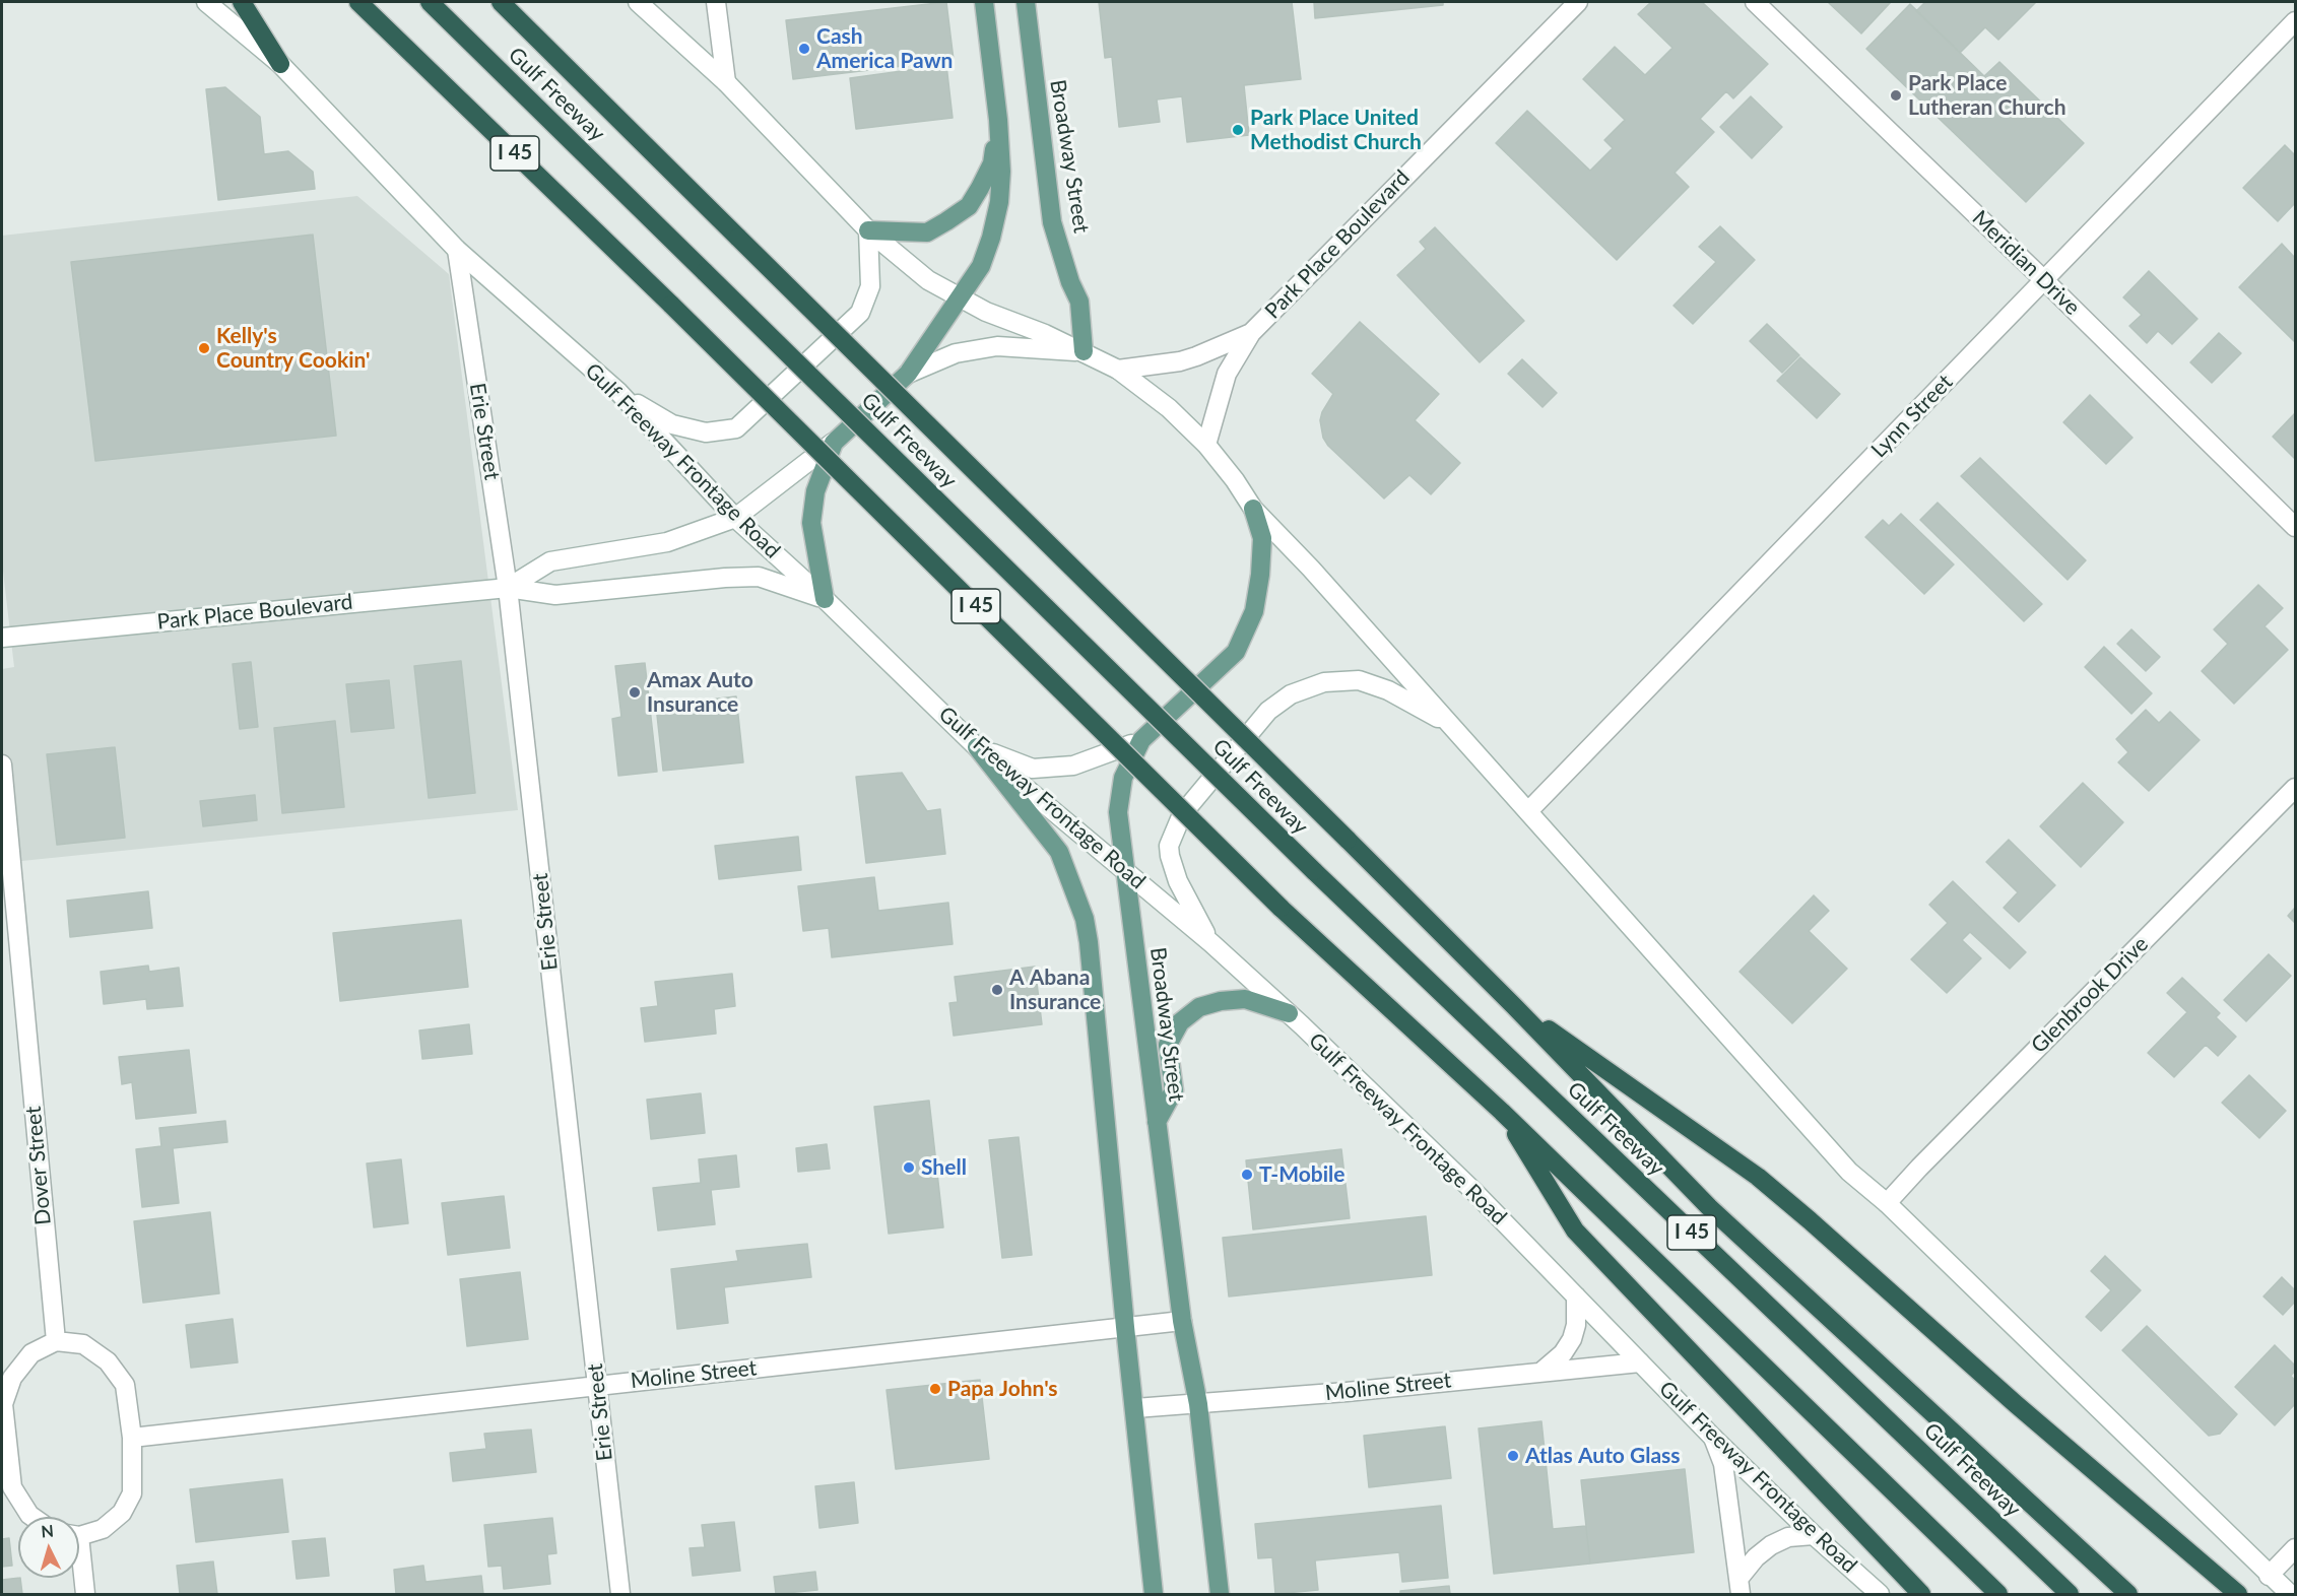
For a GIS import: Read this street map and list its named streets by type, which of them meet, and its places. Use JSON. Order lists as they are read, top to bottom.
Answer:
{
  "streets": {
    "highway": ["Gulf Freeway", "I 45"],
    "main road": ["Broadway Street"],
    "street": [
      "Park Place Boulevard",
      "Meridian Drive",
      "Lynn Street",
      "Erie Street",
      "Gulf Freeway Frontage Road",
      "Glenbrook Drive",
      "Dover Street",
      "Moline Street"
    ]
  },
  "crossings": [
    ["Broadway Street", "Gulf Freeway Frontage Road"],
    ["Broadway Street", "Moline Street"],
    ["Park Place Boulevard", "Erie Street"],
    ["Park Place Boulevard", "Gulf Freeway Frontage Road"],
    ["Meridian Drive", "Lynn Street"],
    ["Erie Street", "Gulf Freeway Frontage Road"],
    ["Erie Street", "Moline Street"],
    ["Gulf Freeway Frontage Road", "Moline Street"]
  ],
  "places": [
    "Cash America Pawn",
    "Park Place Lutheran Church",
    "Park Place United Methodist Church",
    "Kelly's Country Cookin'",
    "Amax Auto Insurance",
    "A Abana Insurance",
    "Shell",
    "T-Mobile",
    "Papa John's",
    "Atlas Auto Glass"
  ],
  "north": "top"
}
